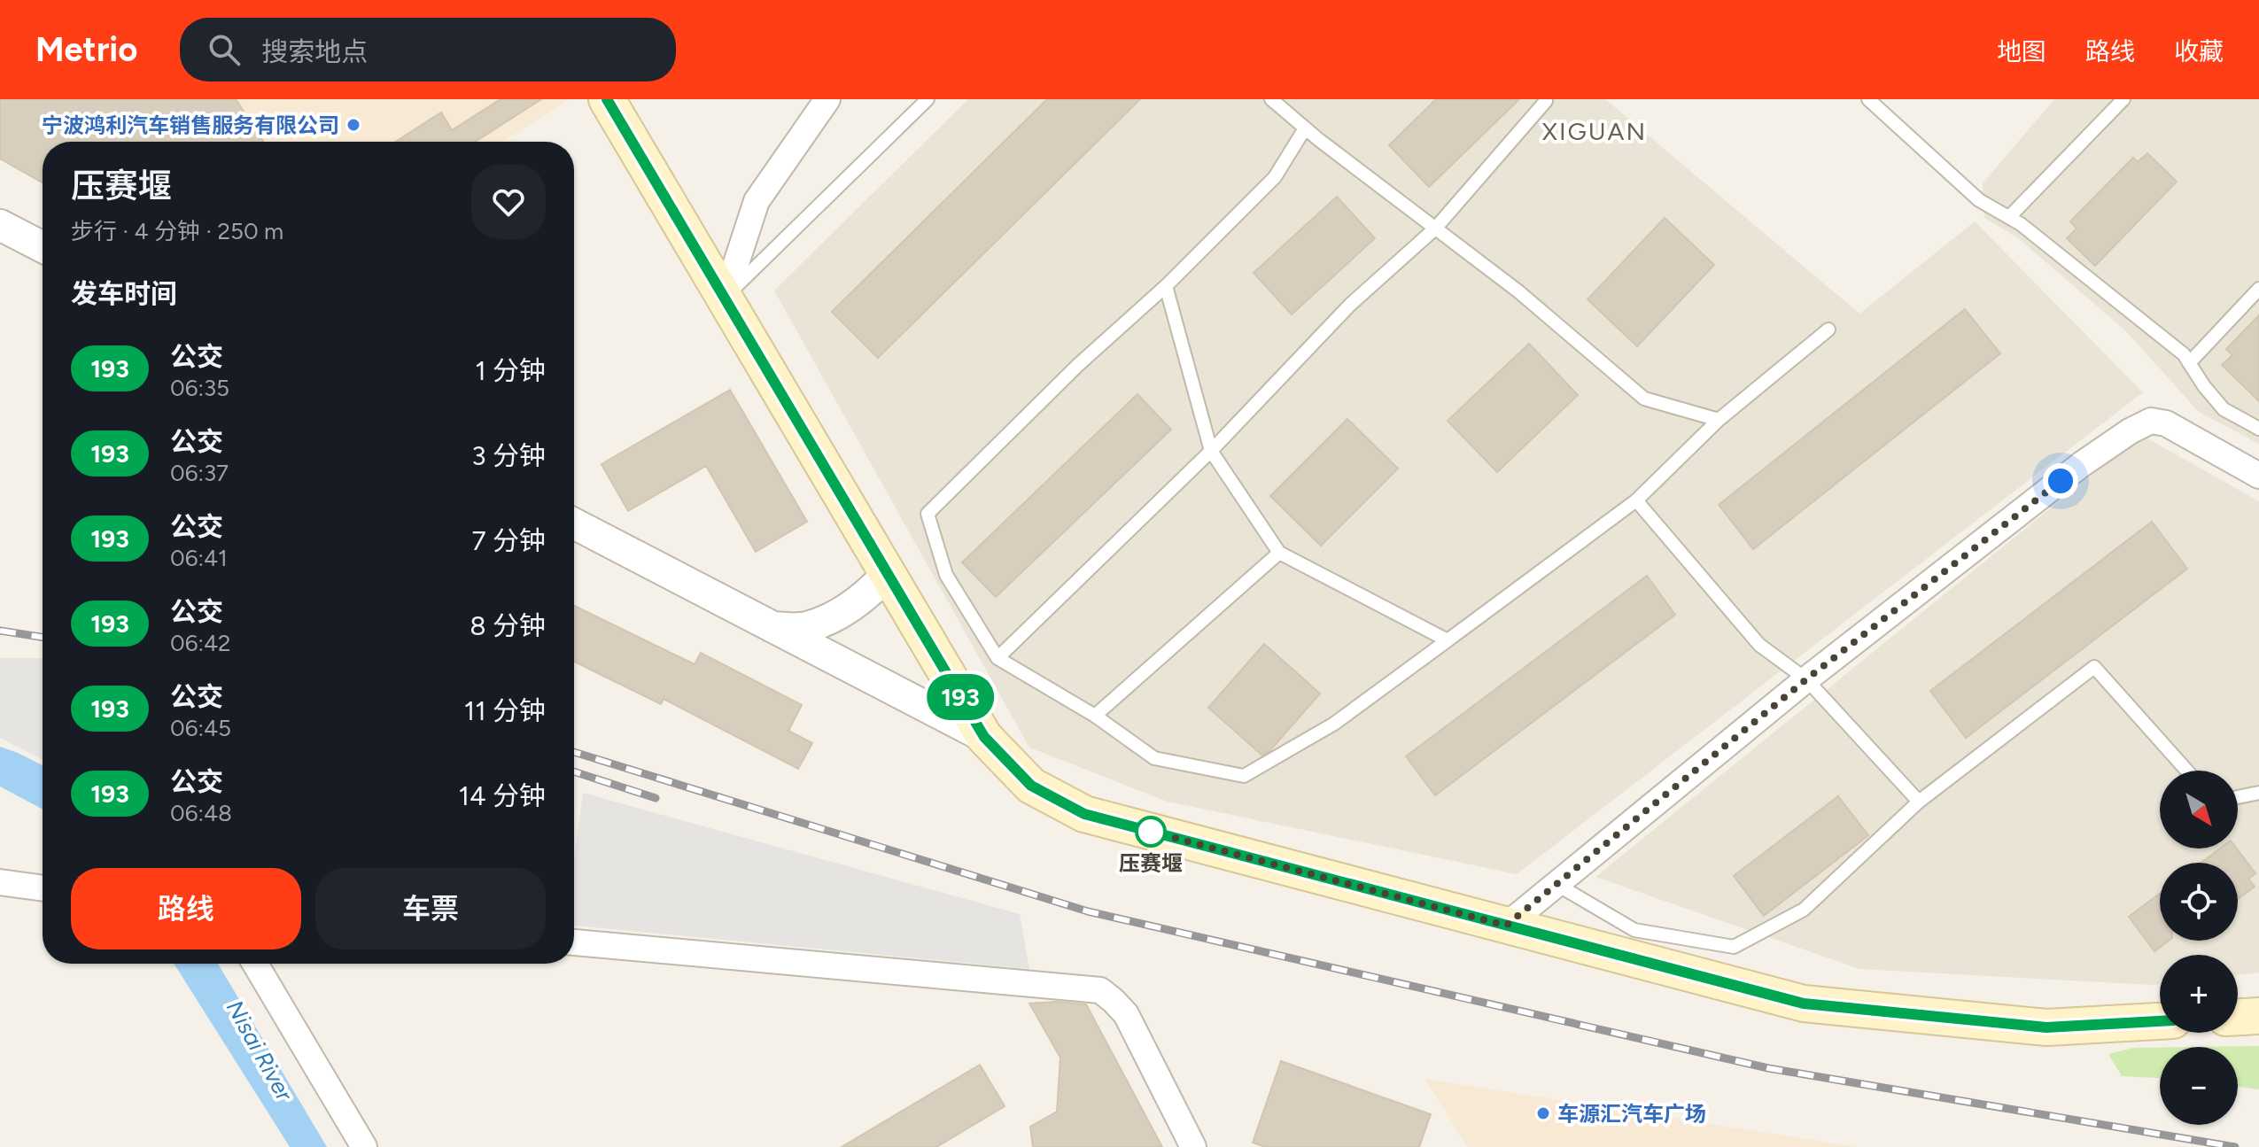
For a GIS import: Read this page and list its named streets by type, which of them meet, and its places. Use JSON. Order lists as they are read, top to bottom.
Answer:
{
  "districts": ["XIGUAN"],
  "water": ["Nisai River"],
  "places": ["宁波鸿利汽车销售服务有限公司", "压赛堰", "车源汇汽车广场"],
  "lines": ["bus line 193"],
  "north": "bottom right",
  "page": {
    "header": "Metrio",
    "search": "搜索地点",
    "nav": ["地图", "路线", "收藏"],
    "on_map": "193",
    "heading": [
      ["压赛堰", "步行 · 4 分钟 · 250 m"],
      "发车时间"
    ],
    "list": [
      {
        "mark": "193",
        "name": "公交",
        "note": "06:35",
        "value": "1 分钟"
      },
      {
        "mark": "193",
        "name": "公交",
        "note": "06:37",
        "value": "3 分钟"
      },
      {
        "mark": "193",
        "name": "公交",
        "note": "06:41",
        "value": "7 分钟"
      },
      {
        "mark": "193",
        "name": "公交",
        "note": "06:42",
        "value": "8 分钟"
      },
      {
        "mark": "193",
        "name": "公交",
        "note": "06:45",
        "value": "11 分钟"
      },
      {
        "mark": "193",
        "name": "公交",
        "note": "06:48",
        "value": "14 分钟"
      }
    ],
    "map_buttons": ["+", "−"],
    "buttons": ["路线", "车票"]
  }
}
